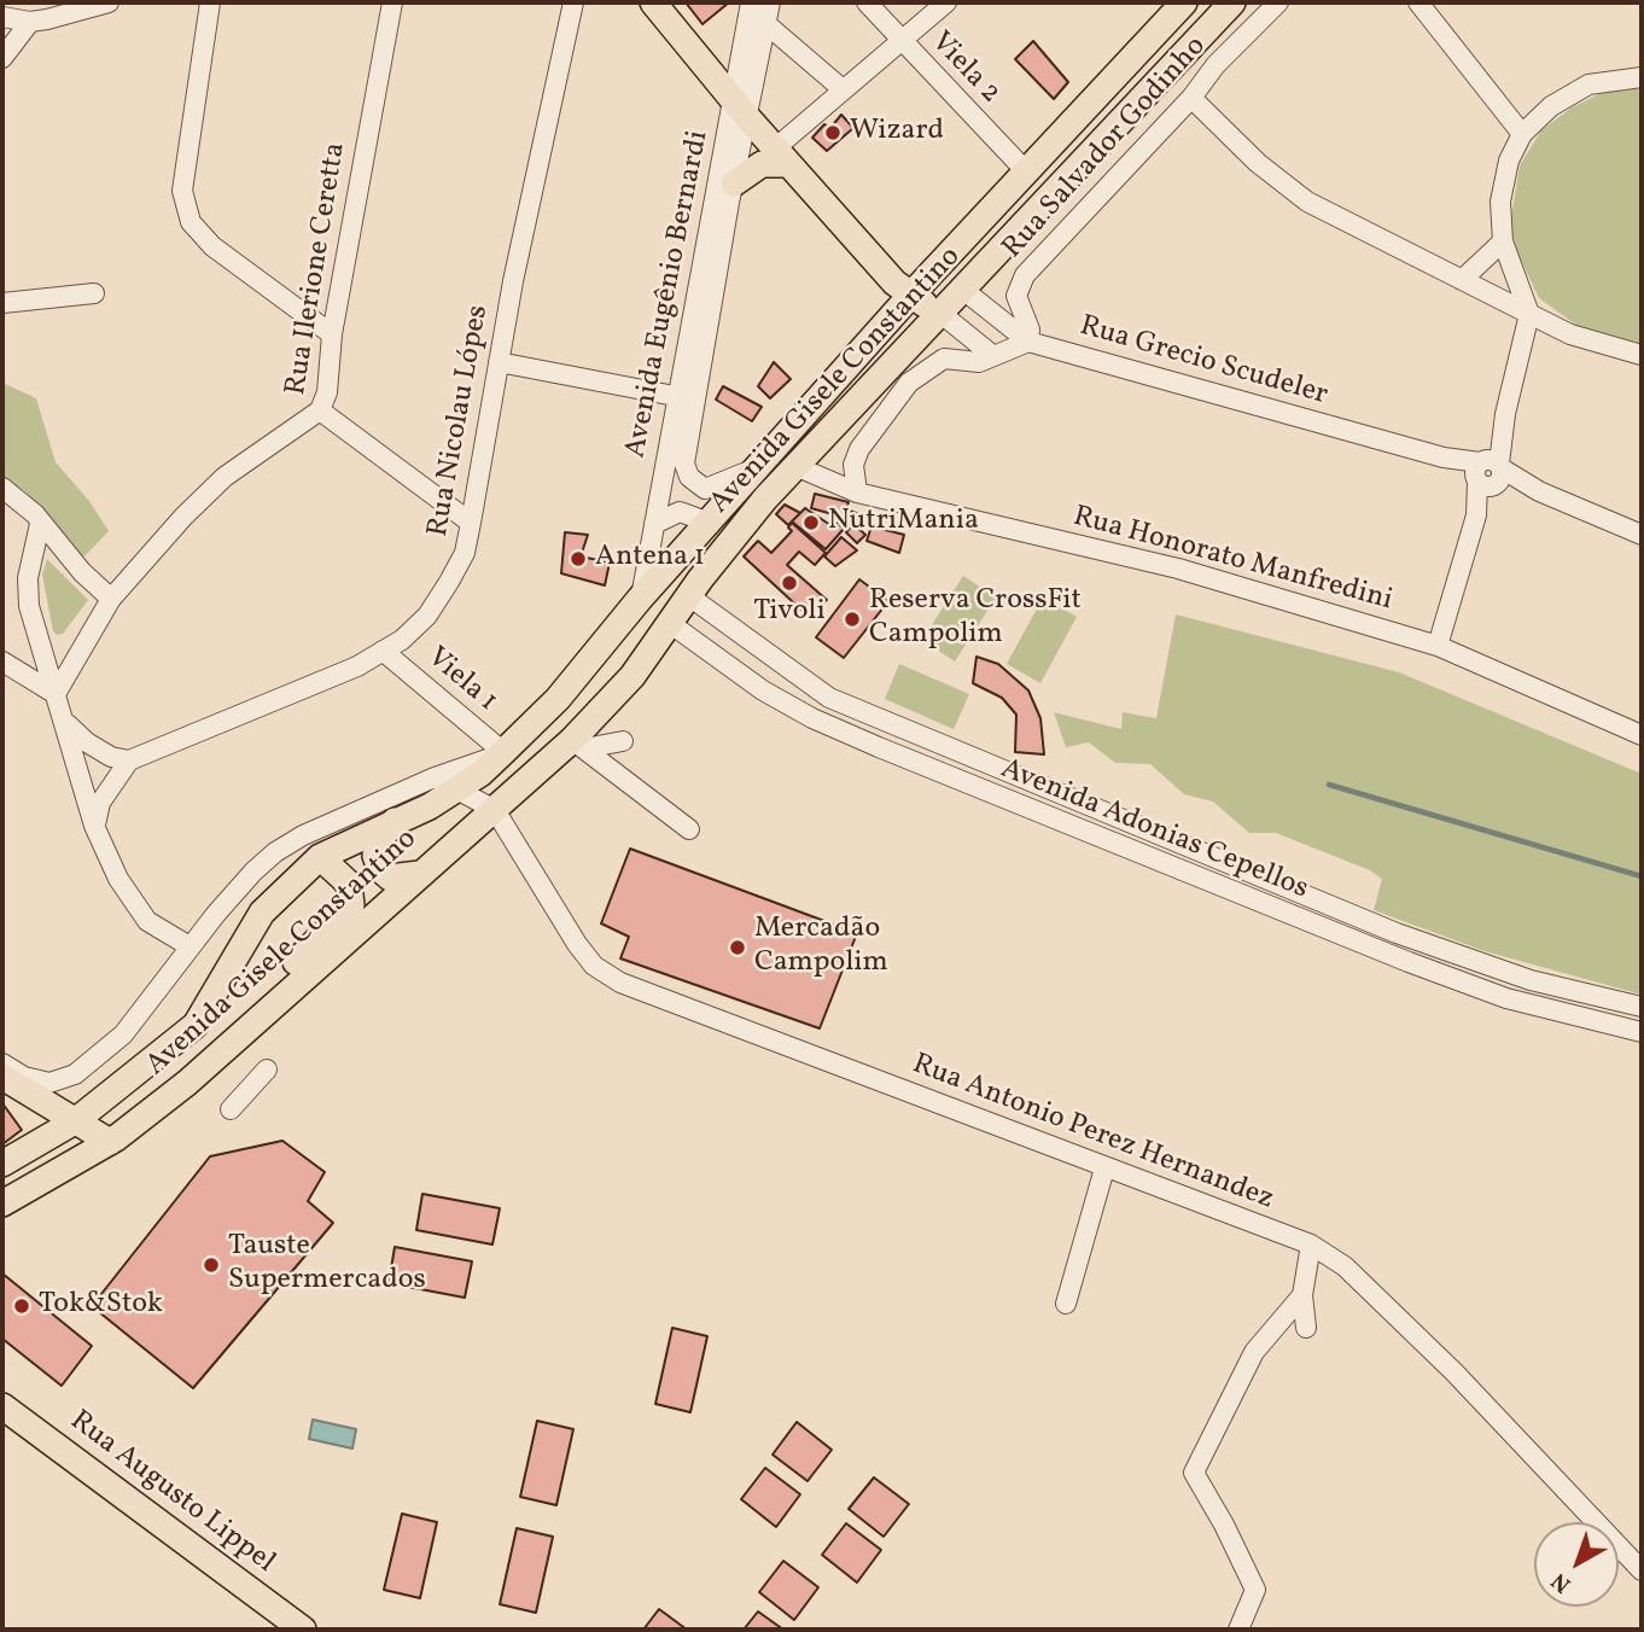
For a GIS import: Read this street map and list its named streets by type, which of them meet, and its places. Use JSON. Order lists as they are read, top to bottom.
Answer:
{
  "streets": {
    "main road": ["Avenida Gisele Constantino", "Rua Augusto Lippel"],
    "street": [
      "Viela 2",
      "Rua Salvador Godinho",
      "Rua Ilerione Ceretta",
      "Avenida Eugênio Bernardi",
      "Rua Grecio Scudeler",
      "Rua Nicolau Lópes",
      "Rua Honorato Manfredini",
      "Viela 1",
      "Avenida Adonias Cepellos",
      "Rua Antonio Perez Hernandez"
    ]
  },
  "crossings": [
    ["Viela 2", "Avenida Gisele Constantino"],
    ["Rua Salvador Godinho", "Rua Grecio Scudeler"],
    ["Rua Ilerione Ceretta", "Rua Nicolau Lópes"],
    ["Avenida Eugênio Bernardi", "Avenida Gisele Constantino"],
    ["Rua Grecio Scudeler", "Avenida Gisele Constantino"],
    ["Avenida Gisele Constantino", "Rua Honorato Manfredini"],
    ["Avenida Gisele Constantino", "Viela 1"],
    ["Avenida Gisele Constantino", "Avenida Adonias Cepellos"],
    ["Avenida Gisele Constantino", "Rua Antonio Perez Hernandez"],
    ["Rua Nicolau Lópes", "Viela 1"]
  ],
  "places": [
    "Wizard",
    "NutriMania",
    "Antena 1",
    "Tivoli",
    "Reserva CrossFit Campolim",
    "Mercadão Campolim",
    "Tauste Supermercados",
    "Tok&Stok"
  ],
  "north": "bottom left"
}
